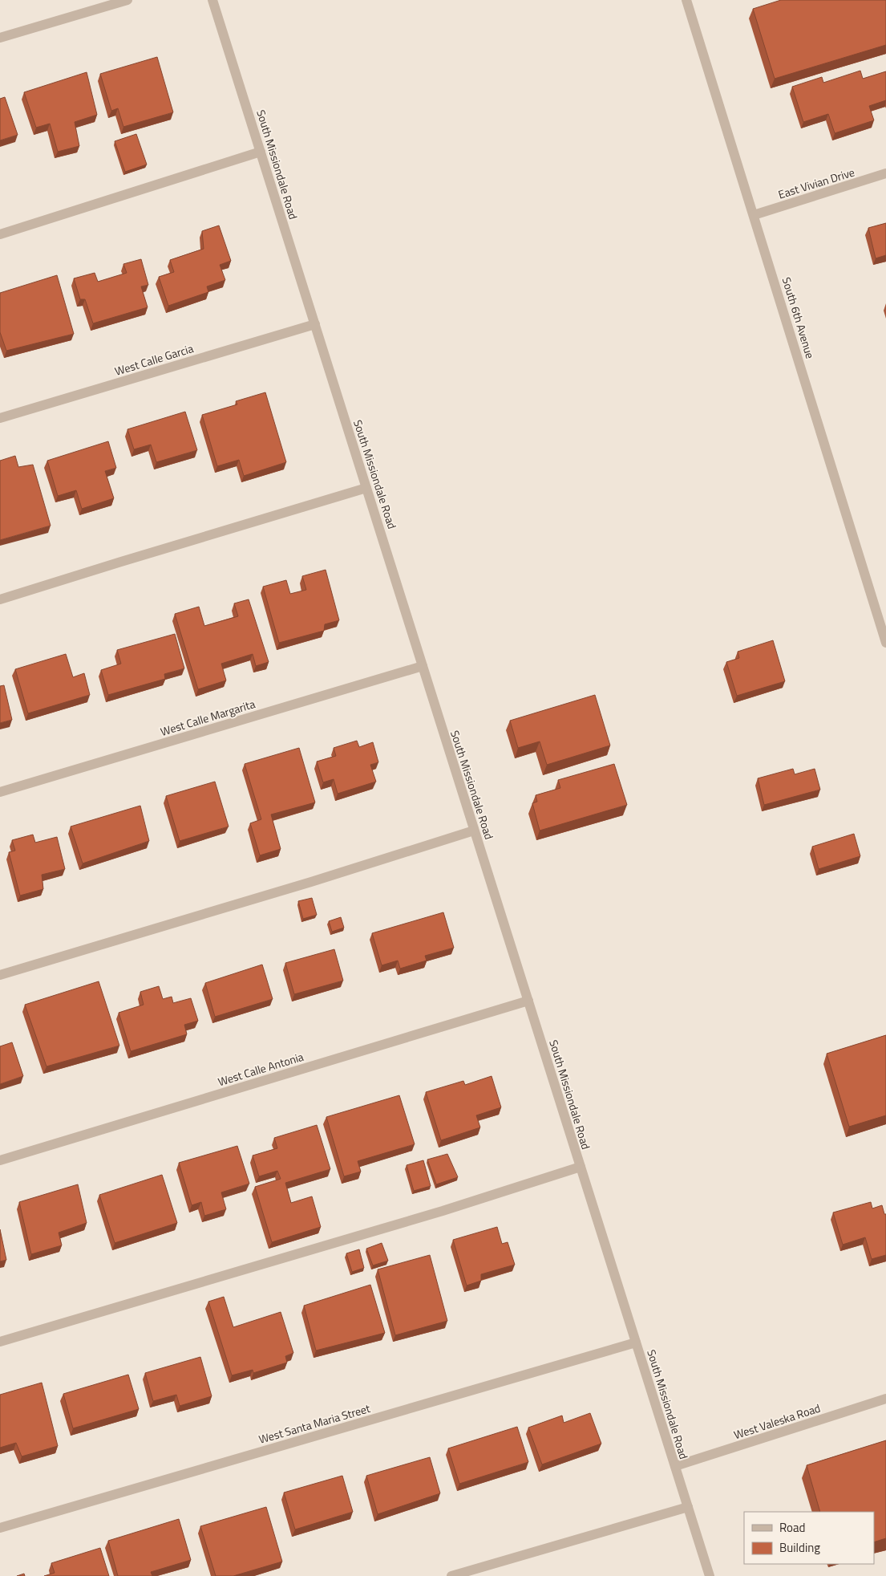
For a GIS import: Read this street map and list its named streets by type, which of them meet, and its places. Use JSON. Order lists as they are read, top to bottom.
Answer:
{
  "streets": {
    "street": [
      "South Missiondale Road",
      "East Vivian Drive",
      "South 6th Avenue",
      "West Calle Garcia",
      "West Calle Margarita",
      "West Calle Antonia",
      "West Valeska Road",
      "West Santa Maria Street"
    ]
  },
  "crossings": [
    ["South Missiondale Road", "West Calle Garcia"],
    ["South Missiondale Road", "West Calle Margarita"],
    ["South Missiondale Road", "West Calle Antonia"],
    ["South Missiondale Road", "West Valeska Road"],
    ["South Missiondale Road", "West Santa Maria Street"],
    ["East Vivian Drive", "South 6th Avenue"]
  ],
  "legend": ["Road", "Building"]
}
